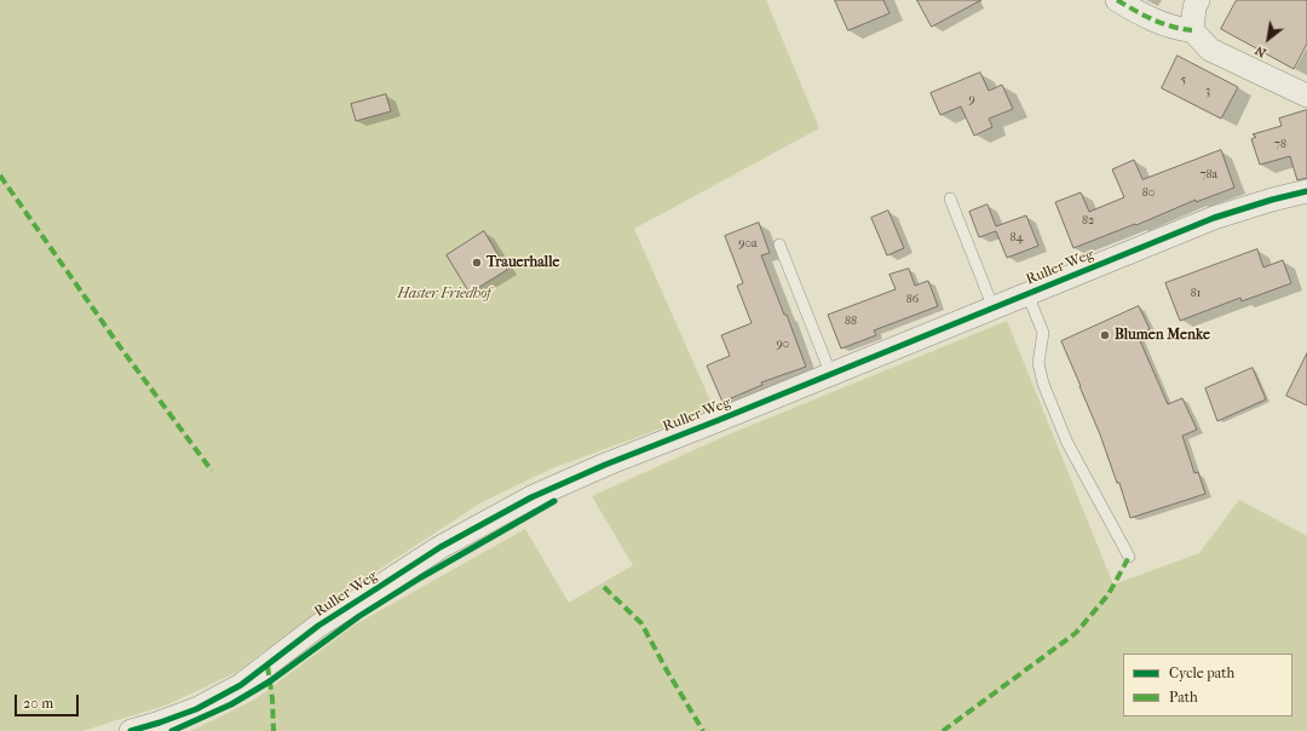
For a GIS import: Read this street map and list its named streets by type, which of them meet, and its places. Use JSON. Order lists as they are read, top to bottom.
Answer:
{
  "streets": {
    "street": ["Ruller Weg"]
  },
  "parks": ["Haster Friedhof"],
  "places": ["Trauerhalle", "Blumen Menke"],
  "house_numbers": [
    "5",
    "3",
    "9",
    "78",
    "78a",
    "80",
    "82",
    "84",
    "90a",
    "81",
    "86",
    "88",
    "90"
  ],
  "legend": ["Cycle path", "Path"],
  "scale_bar": "20 m",
  "north": "bottom left"
}
